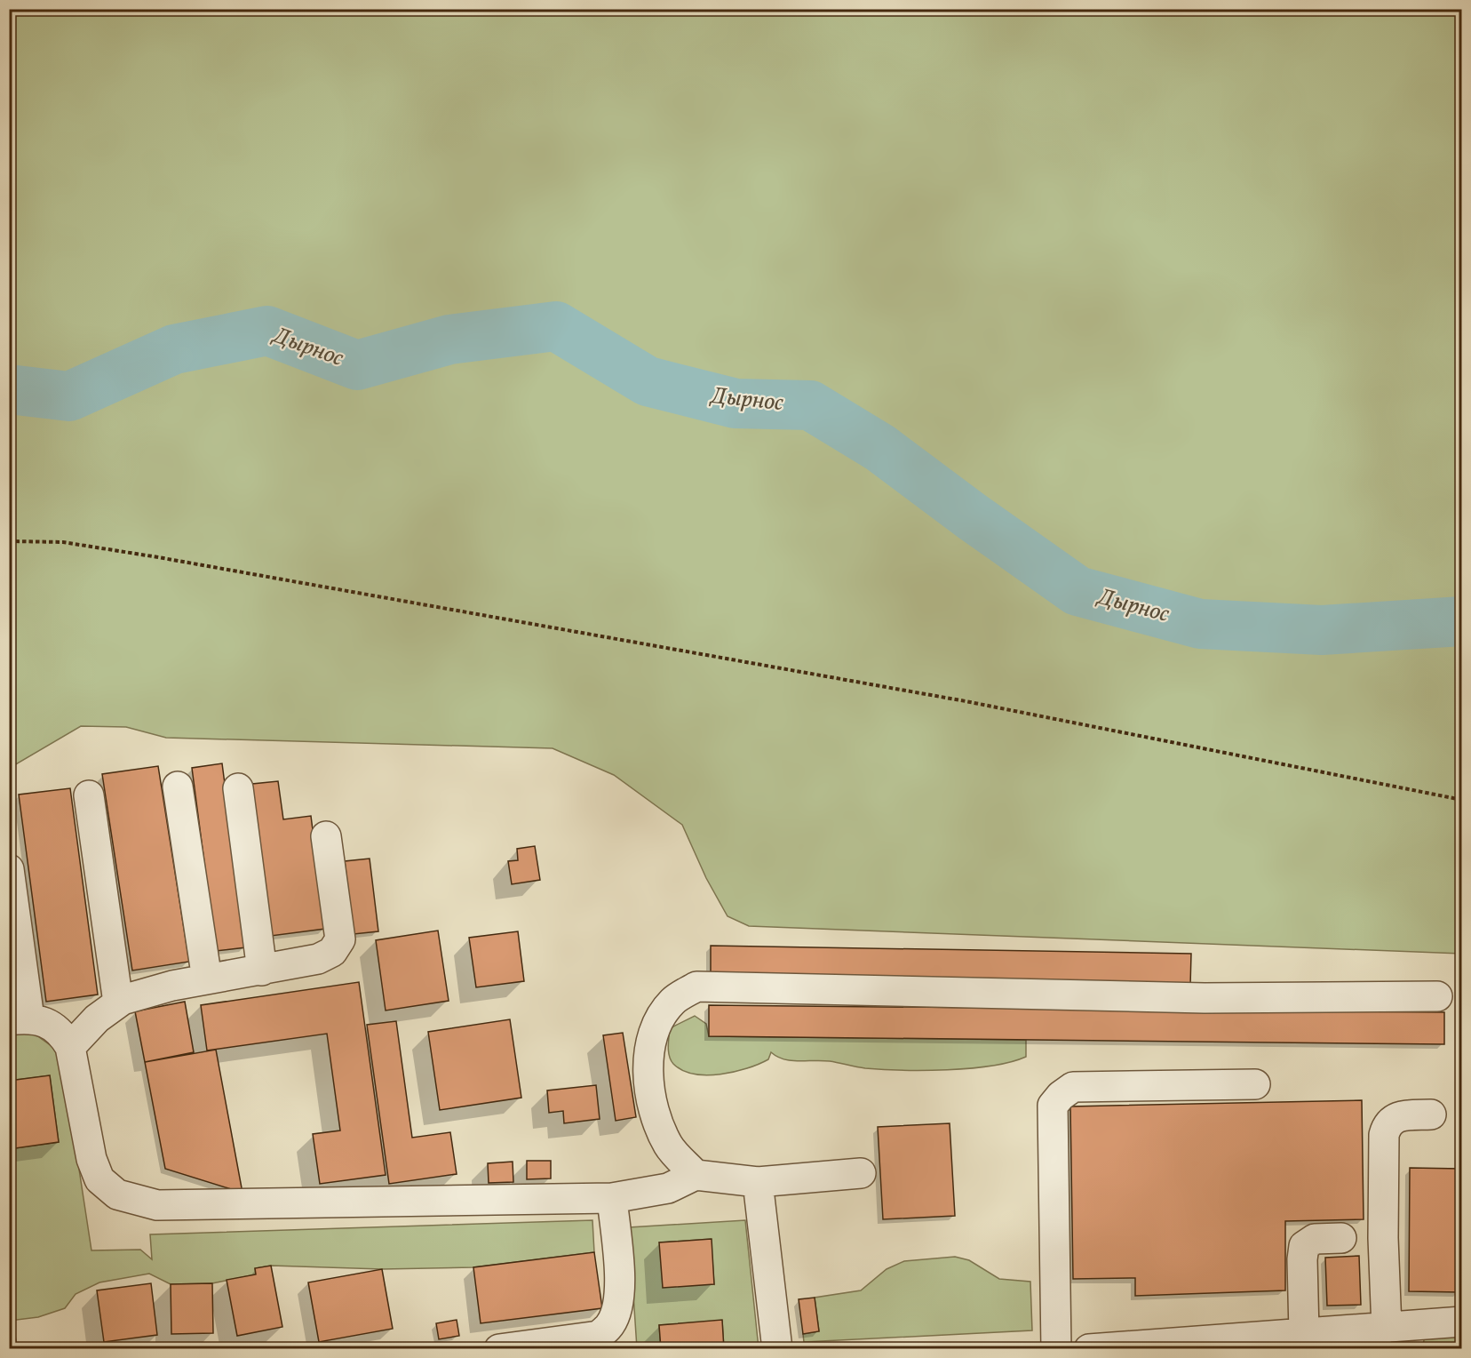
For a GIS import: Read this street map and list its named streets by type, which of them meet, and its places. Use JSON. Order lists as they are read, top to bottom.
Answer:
{
  "water": ["Дырнос"]
}
